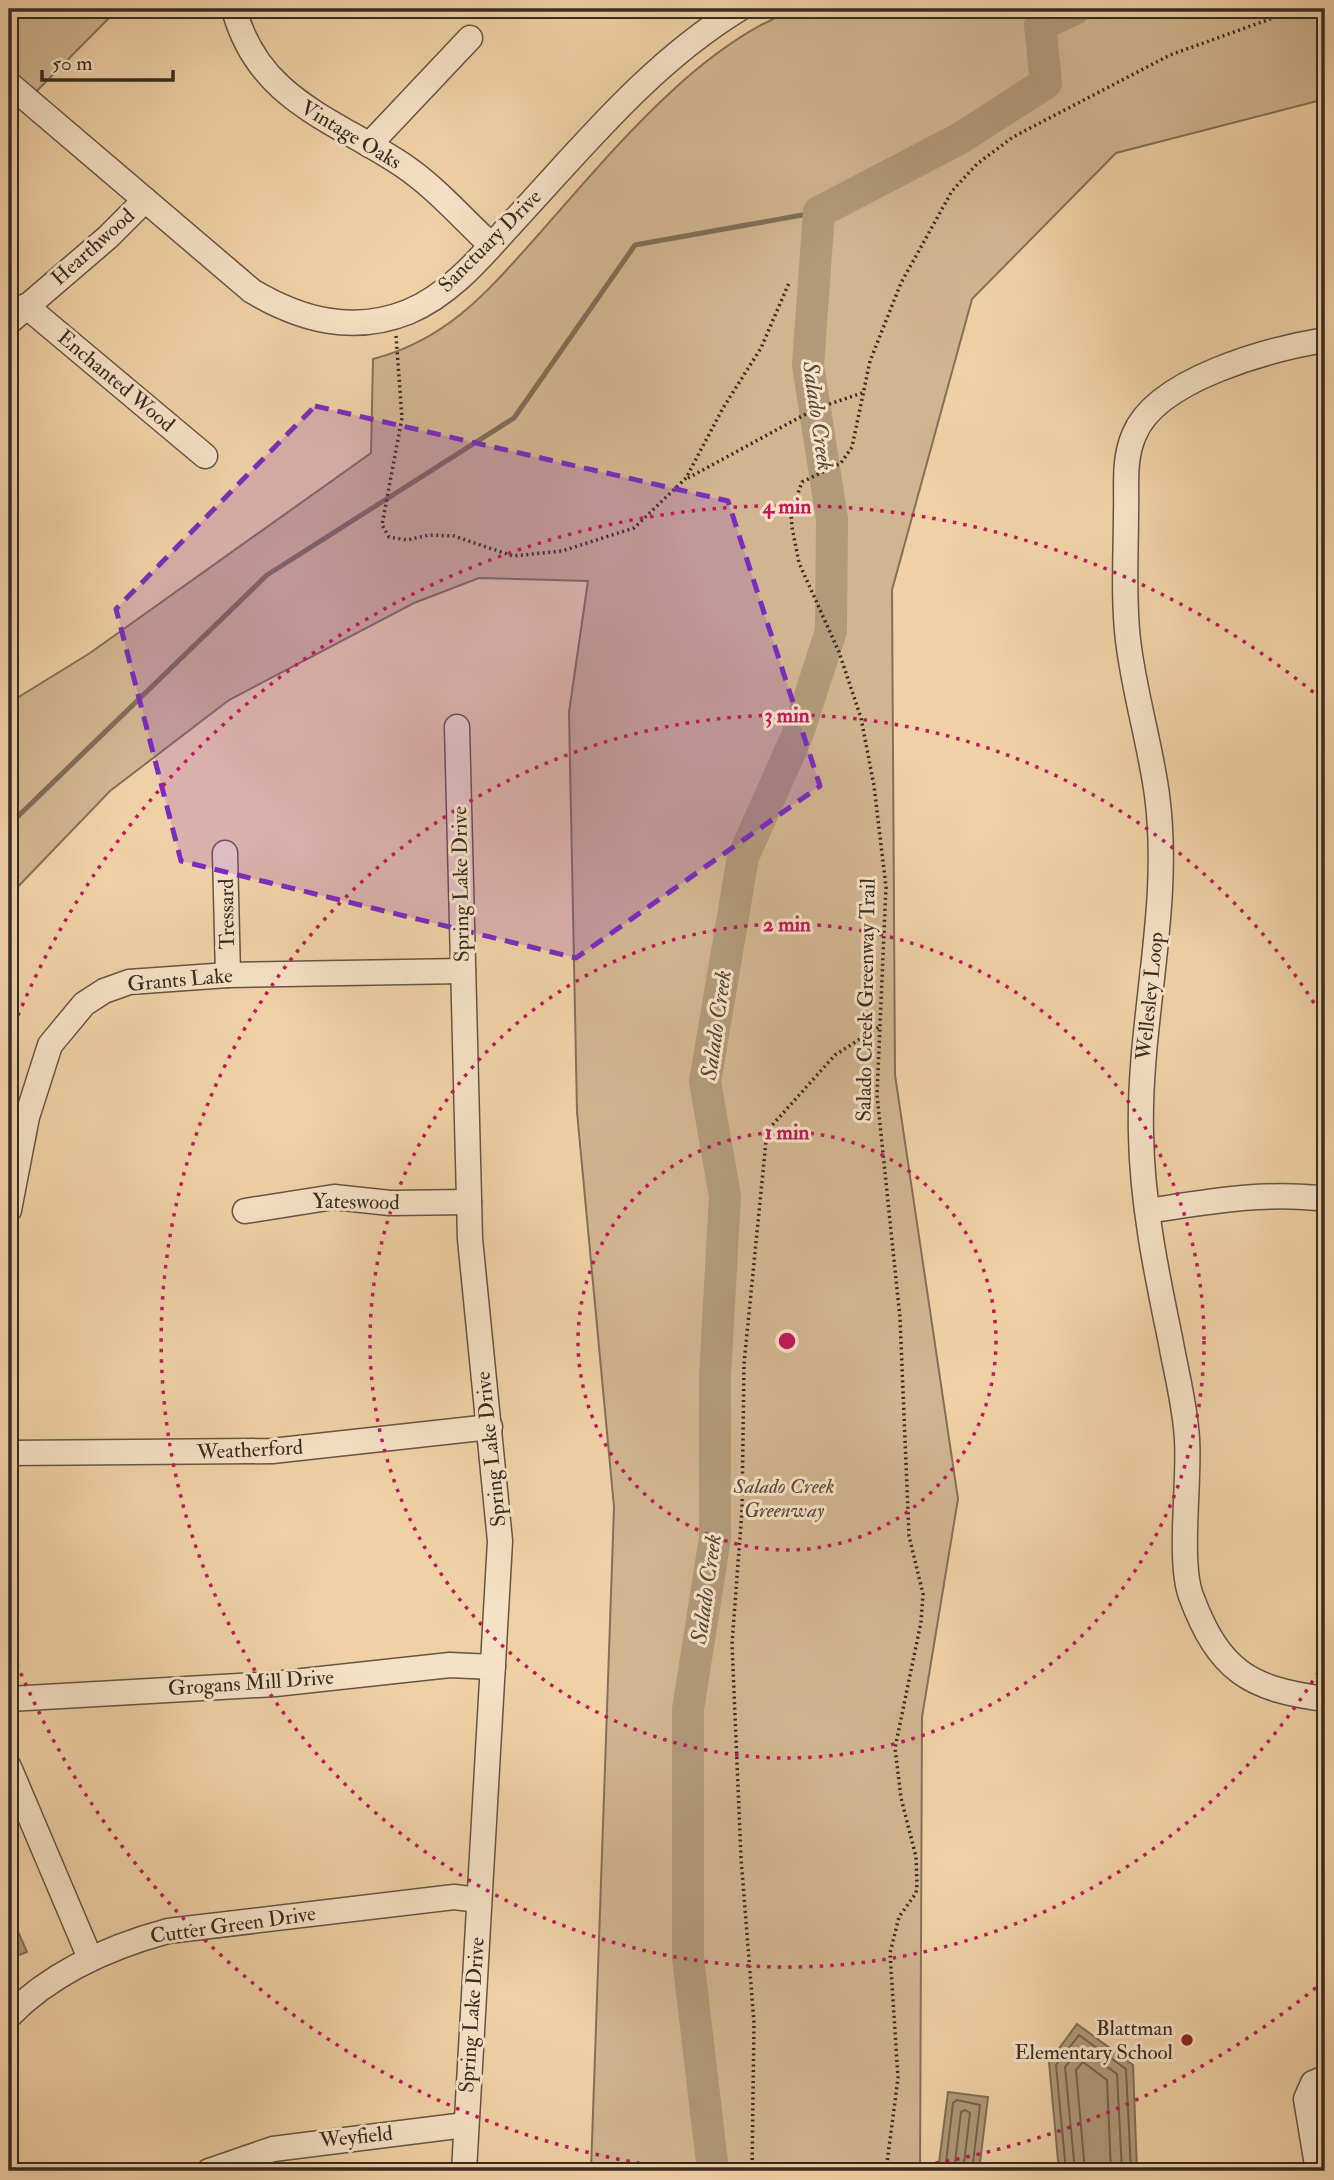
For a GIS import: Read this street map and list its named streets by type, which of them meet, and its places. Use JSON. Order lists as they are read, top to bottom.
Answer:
{
  "streets": {
    "street": [
      "Vintage Oaks",
      "Sanctuary Drive",
      "Hearthwood",
      "Enchanted Wood",
      "Spring Lake Drive",
      "Tressard",
      "Grants Lake",
      "Wellesley Loop",
      "Yateswood",
      "Weatherford",
      "Grogans Mill Drive",
      "Cutter Green Drive",
      "Weyfield"
    ],
    "path": ["Salado Creek Greenway Trail"]
  },
  "crossings": [
    ["Vintage Oaks", "Sanctuary Drive"],
    ["Sanctuary Drive", "Hearthwood"],
    ["Hearthwood", "Enchanted Wood"],
    ["Spring Lake Drive", "Grants Lake"],
    ["Spring Lake Drive", "Yateswood"],
    ["Spring Lake Drive", "Weatherford"],
    ["Spring Lake Drive", "Grogans Mill Drive"],
    ["Spring Lake Drive", "Cutter Green Drive"],
    ["Spring Lake Drive", "Weyfield"],
    ["Tressard", "Grants Lake"]
  ],
  "water": ["Salado Creek"],
  "parks": ["Salado Creek Greenway"],
  "places": ["Blattman Elementary School"],
  "scale_bar": "50 m",
  "rings": [
    "4 min",
    "3 min",
    "2 min",
    "1 min"
  ]
}
